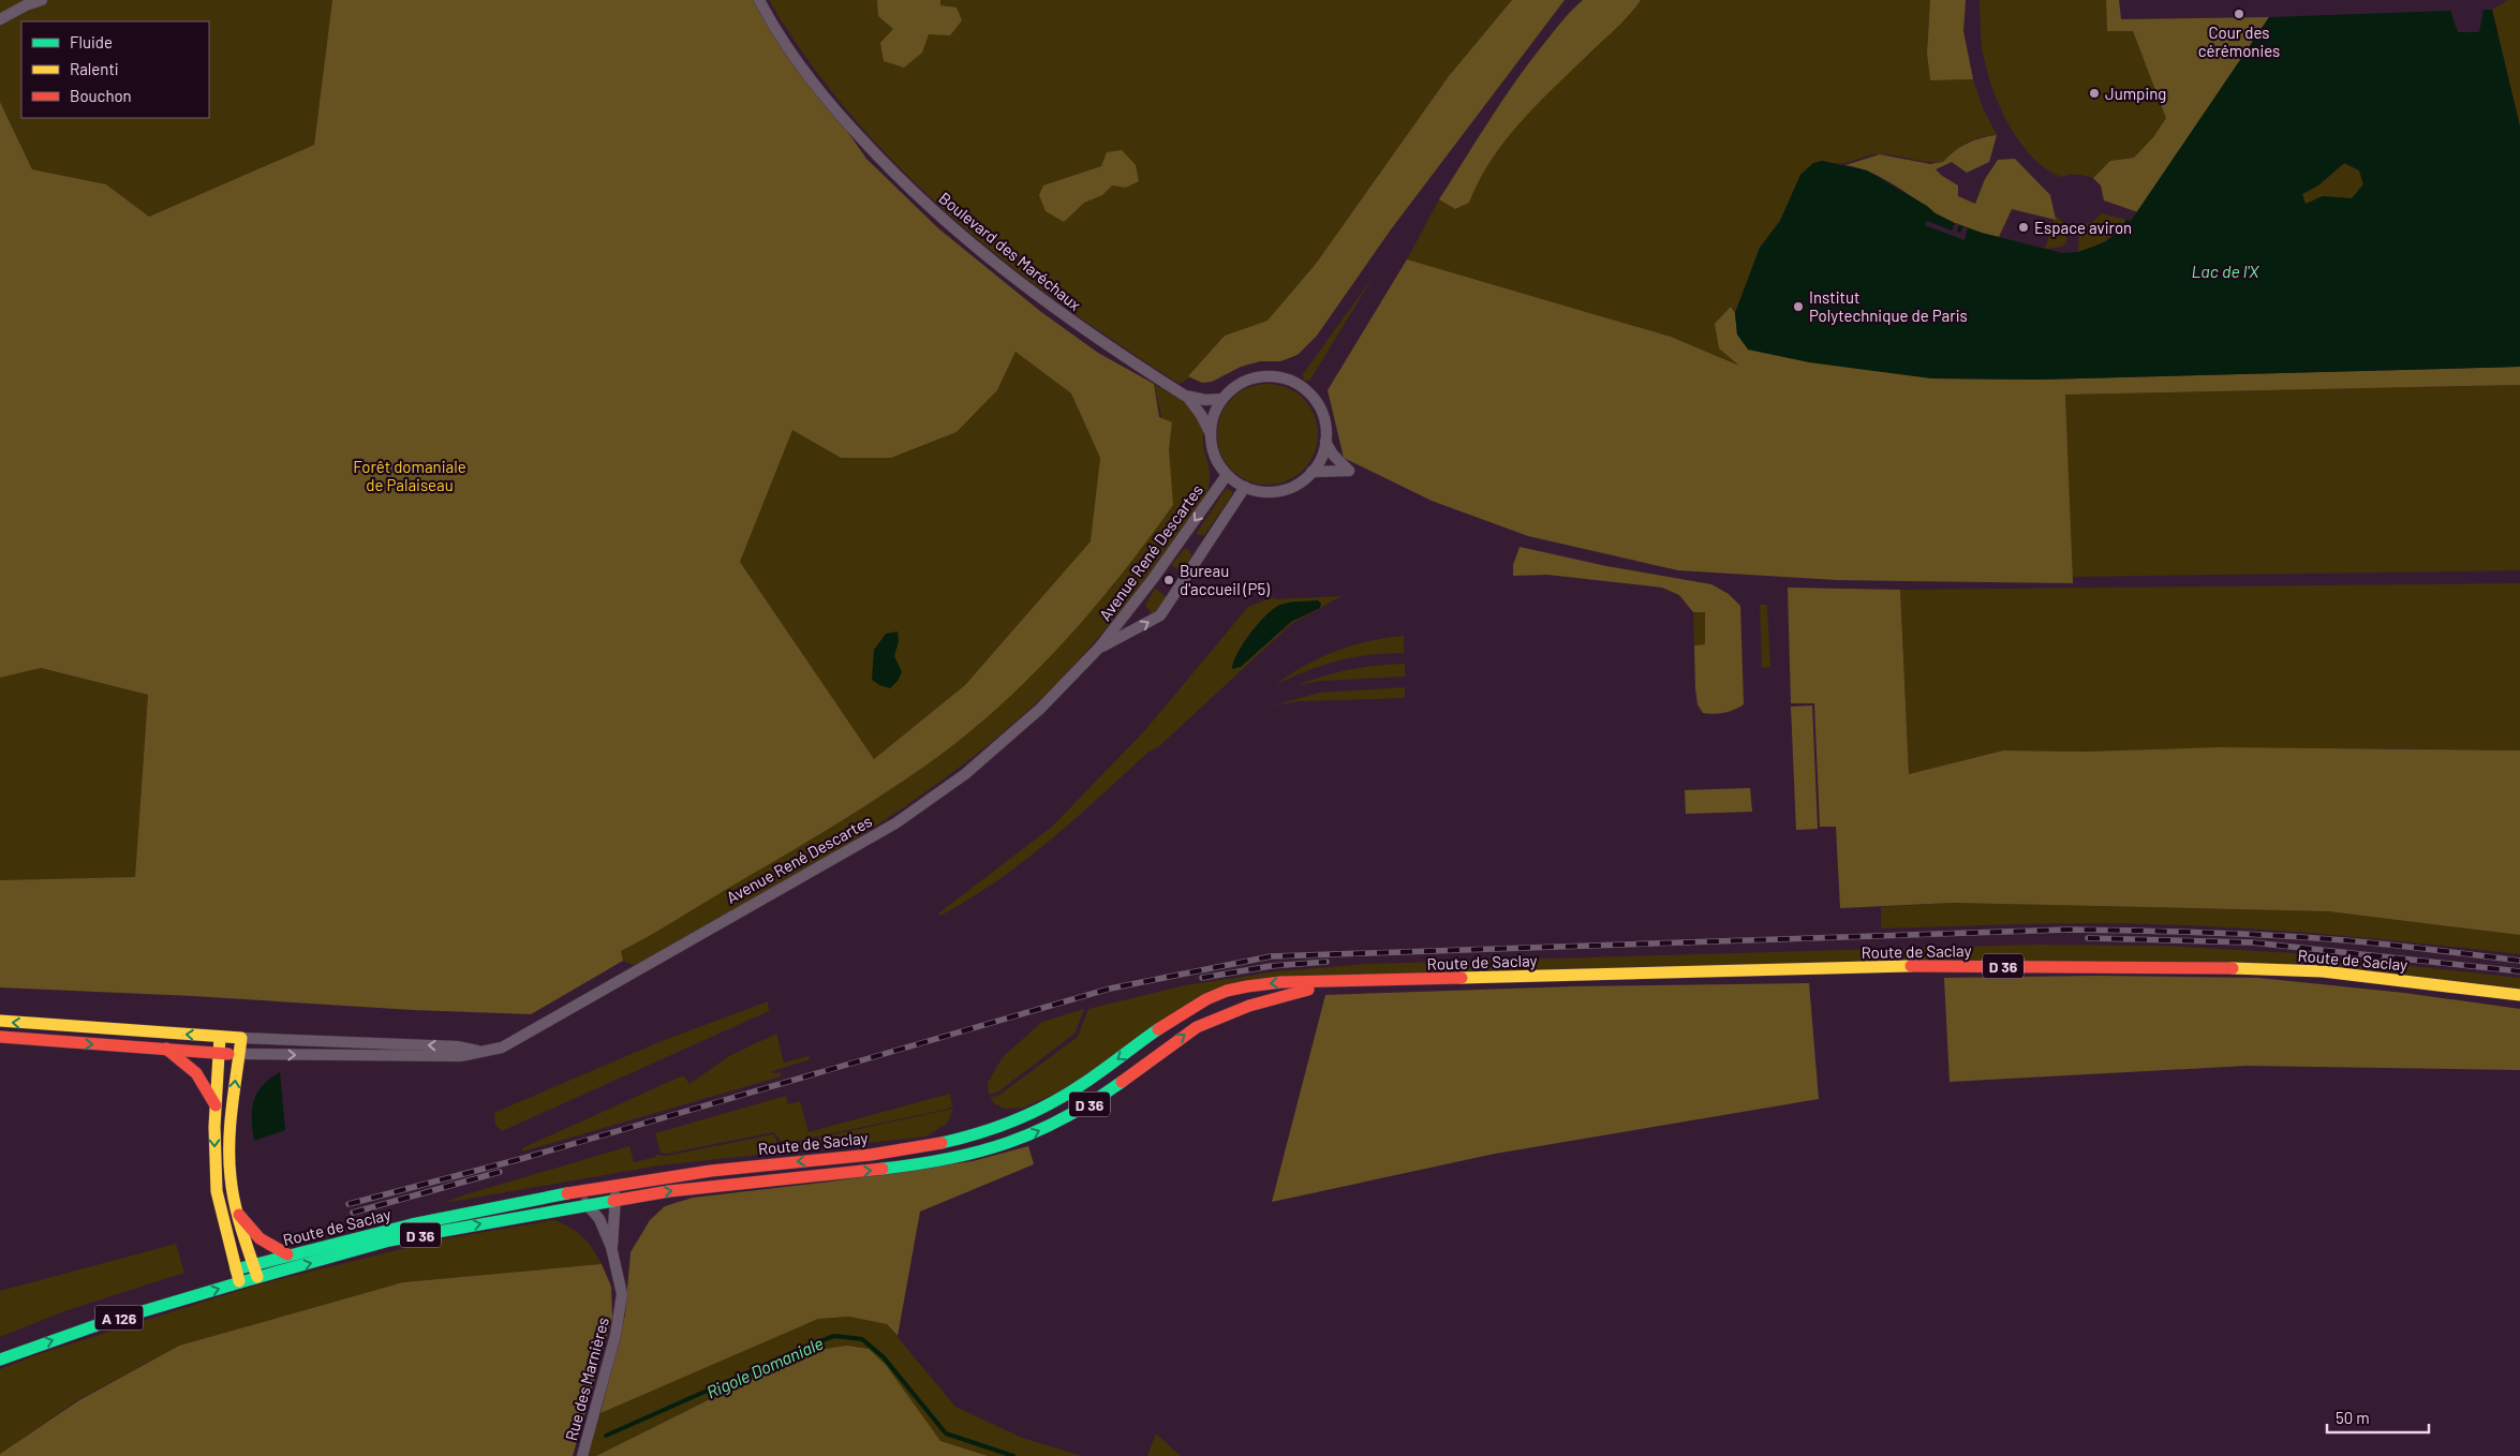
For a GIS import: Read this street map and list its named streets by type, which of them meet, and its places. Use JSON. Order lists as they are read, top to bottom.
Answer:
{
  "streets": {
    "main road": ["Route de Saclay", "D 36", "A 126"],
    "street": ["Boulevard des Maréchaux", "Avenue René Descartes", "Rue des Marnières"]
  },
  "crossings": [
    ["Boulevard des Maréchaux", "Avenue René Descartes"],
    ["Route de Saclay", "A 126"],
    ["Route de Saclay", "Rue des Marnières"]
  ],
  "water": ["Lac de l'X", "Rigole Domaniale"],
  "parks": ["Forêt domaniale de Palaiseau"],
  "places": [
    "Cour des cérémonies",
    "Jumping",
    "Espace aviron",
    "Institut Polytechnique de Paris",
    "Bureau d'accueil (P5)"
  ],
  "legend": ["Fluide", "Ralenti", "Bouchon"],
  "scale_bar": "50 m"
}
